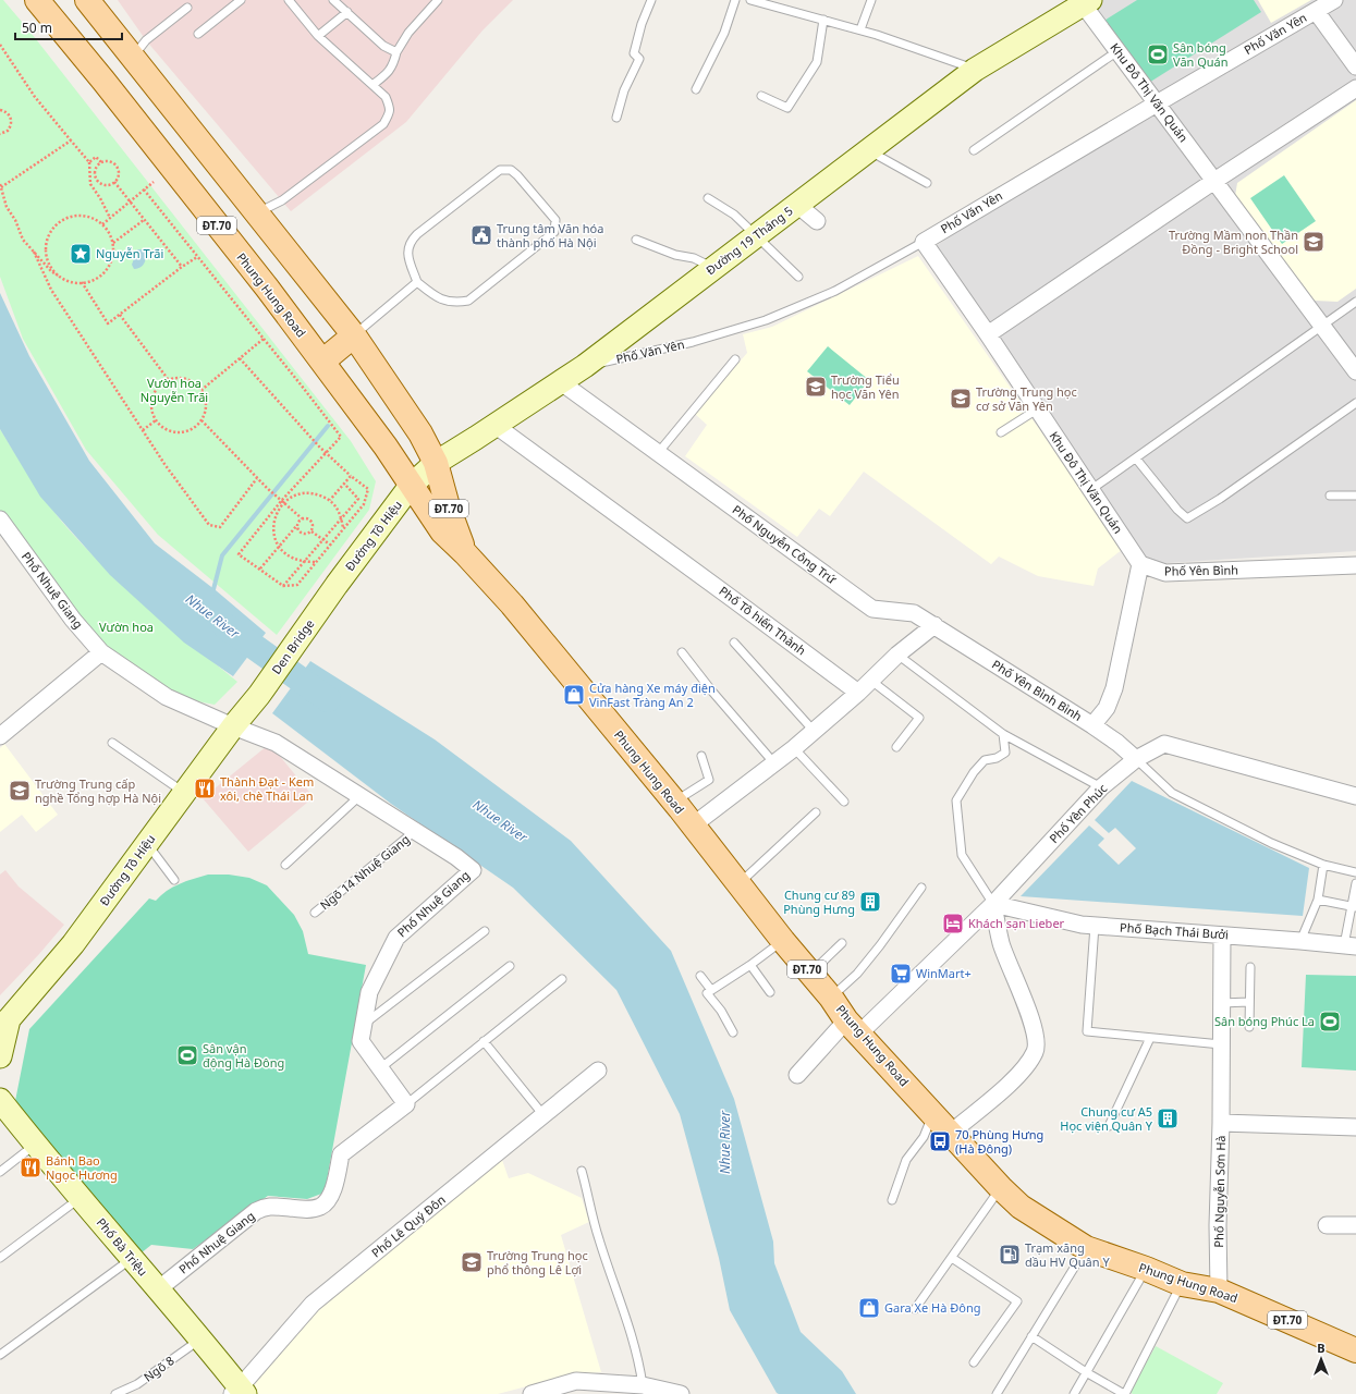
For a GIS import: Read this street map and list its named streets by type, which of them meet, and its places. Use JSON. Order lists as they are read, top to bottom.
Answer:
{
  "streets": {
    "main road": ["ĐT.70", "Phung Hung Road"],
    "street": [
      "Phố Văn Yên",
      "Khu Đô Thị Văn Quán",
      "Đường 19 Tháng 5",
      "Đường Tô Hiệu",
      "Phố Nguyễn Công Trứ",
      "Phố Yên Bình",
      "Phố Nhuệ Giang",
      "Phố Tô hiến Thành",
      "Den Bridge",
      "Phố Yên Bình Bình",
      "Phố Yên Phúc",
      "Phố Bạch Thái Bưởi",
      "Phố Nguyễn Sơn Hà",
      "Phố Lê Quý Đôn",
      "Phố Bà Triệu"
    ],
    "lane": ["Ngõ 14 Nhuệ Giang", "Ngõ 8"]
  },
  "crossings": [
    ["Phố Văn Yên", "Khu Đô Thị Văn Quán"],
    ["Phố Văn Yên", "Đường 19 Tháng 5"],
    ["Khu Đô Thị Văn Quán", "Đường 19 Tháng 5"],
    ["Khu Đô Thị Văn Quán", "Phố Yên Bình"],
    ["ĐT.70", "Phung Hung Road"],
    ["Đường 19 Tháng 5", "Phung Hung Road"],
    ["Đường 19 Tháng 5", "Đường Tô Hiệu"],
    ["Đường 19 Tháng 5", "Phố Nguyễn Công Trứ"],
    ["Đường 19 Tháng 5", "Phố Tô hiến Thành"],
    ["Phung Hung Road", "Đường Tô Hiệu"],
    ["Phung Hung Road", "Phố Yên Phúc"],
    ["Phung Hung Road", "Phố Nguyễn Sơn Hà"],
    ["Đường Tô Hiệu", "Phố Nhuệ Giang"],
    ["Đường Tô Hiệu", "Den Bridge"],
    ["Phố Nguyễn Công Trứ", "Phố Yên Bình Bình"],
    ["Phố Nhuệ Giang", "Ngõ 14 Nhuệ Giang"],
    ["Phố Nhuệ Giang", "Phố Bà Triệu"],
    ["Phố Yên Bình Bình", "Phố Yên Phúc"],
    ["Phố Yên Phúc", "Phố Bạch Thái Bưởi"],
    ["Phố Lê Quý Đôn", "Phố Bà Triệu"],
    ["Phố Bà Triệu", "Ngõ 8"]
  ],
  "water": ["Nhue River"],
  "parks": ["Vườn hoa Nguyễn Trãi", "Vườn hoa"],
  "places": {
    "sports": ["Sân bóng Văn Quán", "Sân bóng Phúc La", "Sân vận động Hà Đông"],
    "public building": ["Trung tâm Văn hóa thành phố Hà Nội"],
    "school or university": [
      "Trường Mầm non Thần Đồng - Bright School",
      "Trường Tiểu học Văn Yên",
      "Trường Trung học cơ sở Văn Yên",
      "Trường Trung cấp nghề Tổng hợp Hà Nội",
      "Trường Trung học phổ thông Lê Lợi"
    ],
    "place": ["Nguyễn Trãi"],
    "shop": ["Cửa hàng Xe máy điện VinFast Tràng An 2", "Gara Xe Hà Đông"],
    "restaurant": ["Thành Đạt - Kem xôi, chè Thái Lan", "Bánh Bao Ngọc Hương"],
    "building": ["Chung cư 89 Phùng Hưng", "Chung cư A5 Học viện Quân Y"],
    "hotel": ["Khách sạn Lieber"],
    "supermarket": ["WinMart+"],
    "bus stop": ["70 Phùng Hưng (Hà Đông)"],
    "fuel station": ["Trạm xăng dầu HV Quân Y"]
  },
  "scale_bar": "50 m",
  "north": "top"
}
